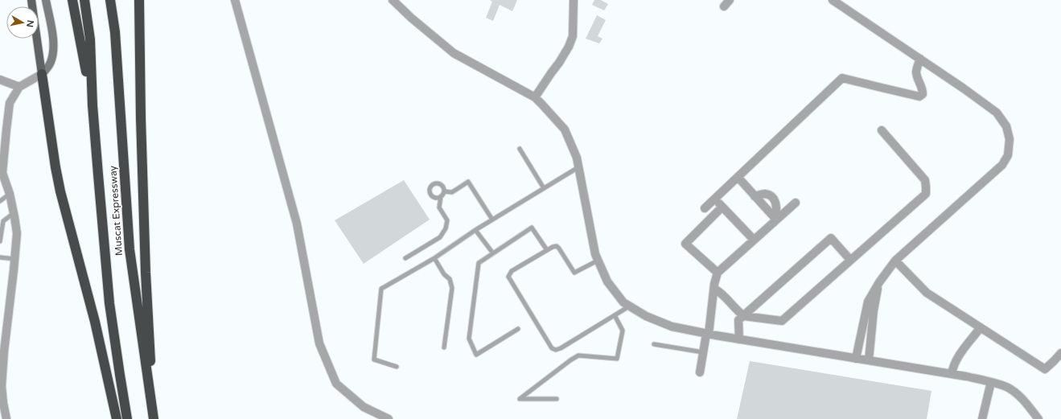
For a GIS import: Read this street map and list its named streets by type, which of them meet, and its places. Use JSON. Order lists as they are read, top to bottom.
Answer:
{
  "streets": {
    "highway": ["Muscat Expressway"]
  },
  "north": "right"
}
